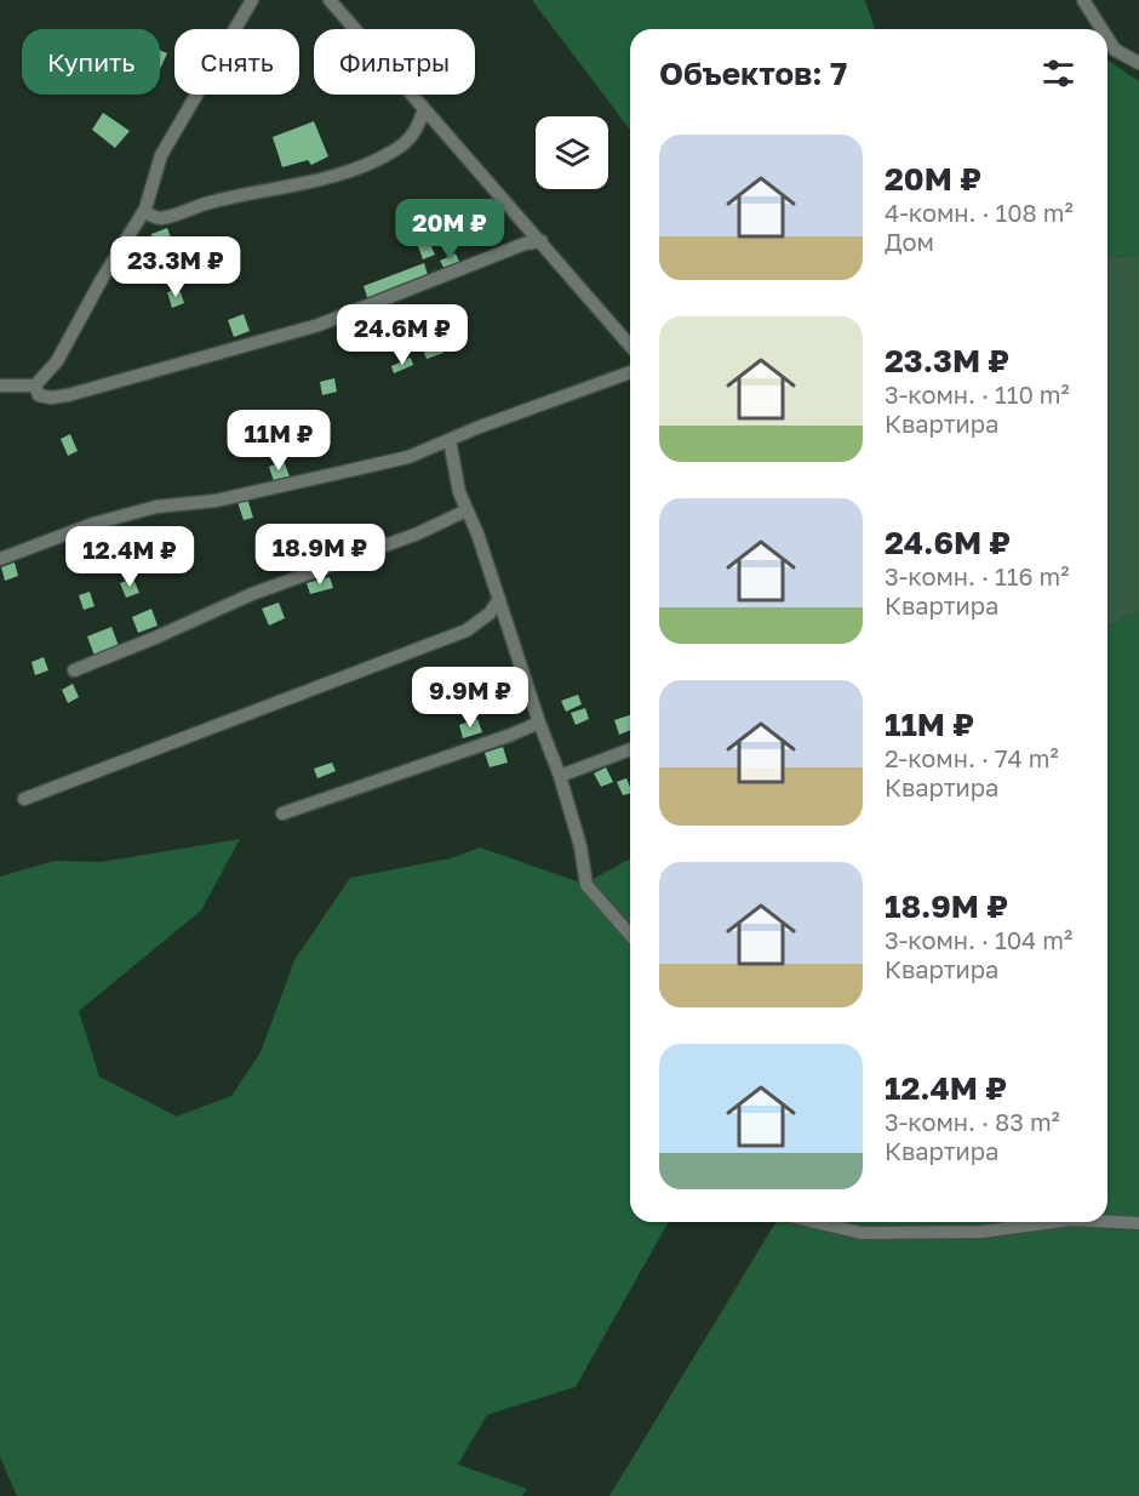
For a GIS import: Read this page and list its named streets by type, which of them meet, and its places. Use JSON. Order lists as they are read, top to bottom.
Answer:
{
  "page": {
    "chip": ["Купить", "Снять", "Фильтры"],
    "heading": "Объектов: 7",
    "list": [
      {
        "name": "20M ₽",
        "note": "4-комн. · 108 m² · Дом"
      },
      {
        "name": "23.3M ₽",
        "note": "3-комн. · 110 m² · Квартира"
      },
      {
        "name": "24.6M ₽",
        "note": "3-комн. · 116 m² · Квартира"
      },
      {
        "name": "11M ₽",
        "note": "2-комн. · 74 m² · Квартира"
      },
      {
        "name": "18.9M ₽",
        "note": "3-комн. · 104 m² · Квартира"
      },
      {
        "name": "12.4M ₽",
        "note": "3-комн. · 83 m² · Квартира"
      }
    ],
    "price": [
      "20M ₽",
      "23.3M ₽",
      "24.6M ₽",
      "11M ₽",
      "18.9M ₽",
      "12.4M ₽",
      "9.9M ₽"
    ]
  }
}
